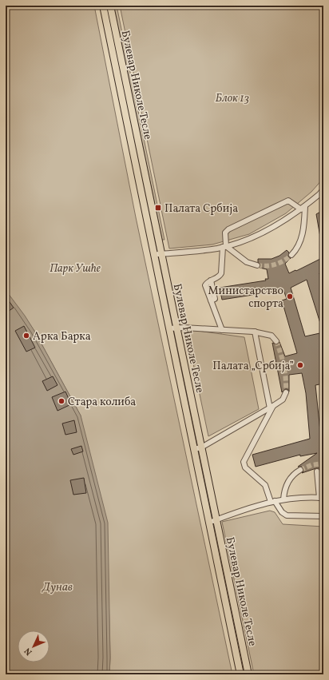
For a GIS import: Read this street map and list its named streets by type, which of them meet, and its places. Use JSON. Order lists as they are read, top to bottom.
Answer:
{
  "streets": {
    "main road": ["Булевар Николе Тесле"]
  },
  "water": ["Дунав"],
  "parks": ["Блок 13", "Парк Ушће"],
  "places": {
    "transit": ["Палата Србија"],
    "other": [
      "Министарство спорта",
      "Арка Барка",
      "Палата „Србија”",
      "Стара колиба"
    ]
  },
  "north": "bottom left"
}
